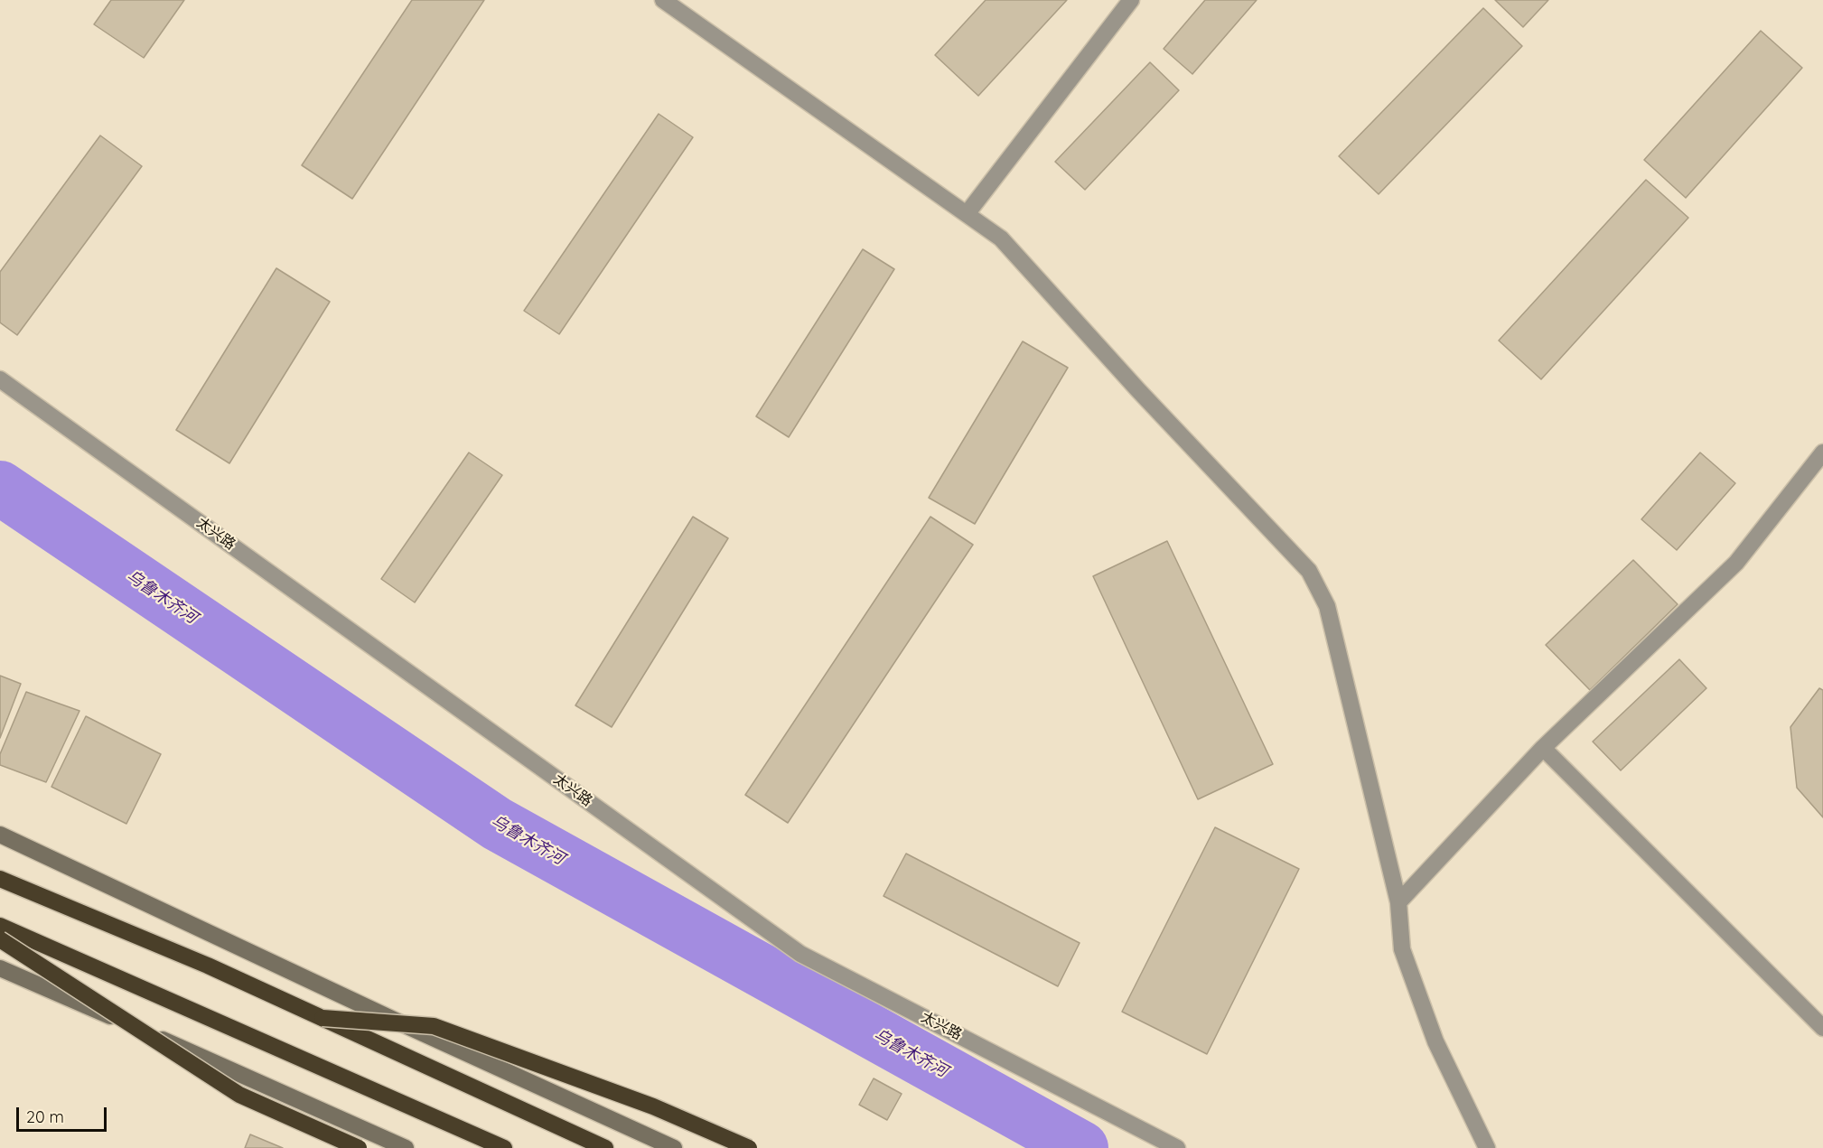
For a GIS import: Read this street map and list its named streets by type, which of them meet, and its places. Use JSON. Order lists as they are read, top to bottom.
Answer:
{
  "streets": {
    "street": ["太兴路"]
  },
  "water": ["乌鲁木齐河"],
  "scale_bar": "20 m"
}
